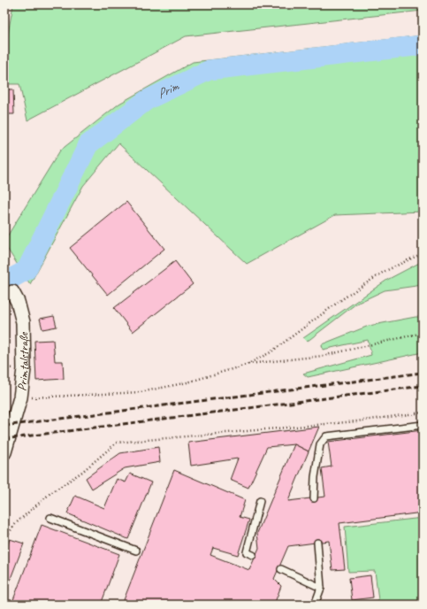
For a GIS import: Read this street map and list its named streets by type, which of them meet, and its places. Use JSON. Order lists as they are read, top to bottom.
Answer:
{
  "streets": {
    "street": ["Primtalstraße"]
  },
  "water": ["Prim"]
}
